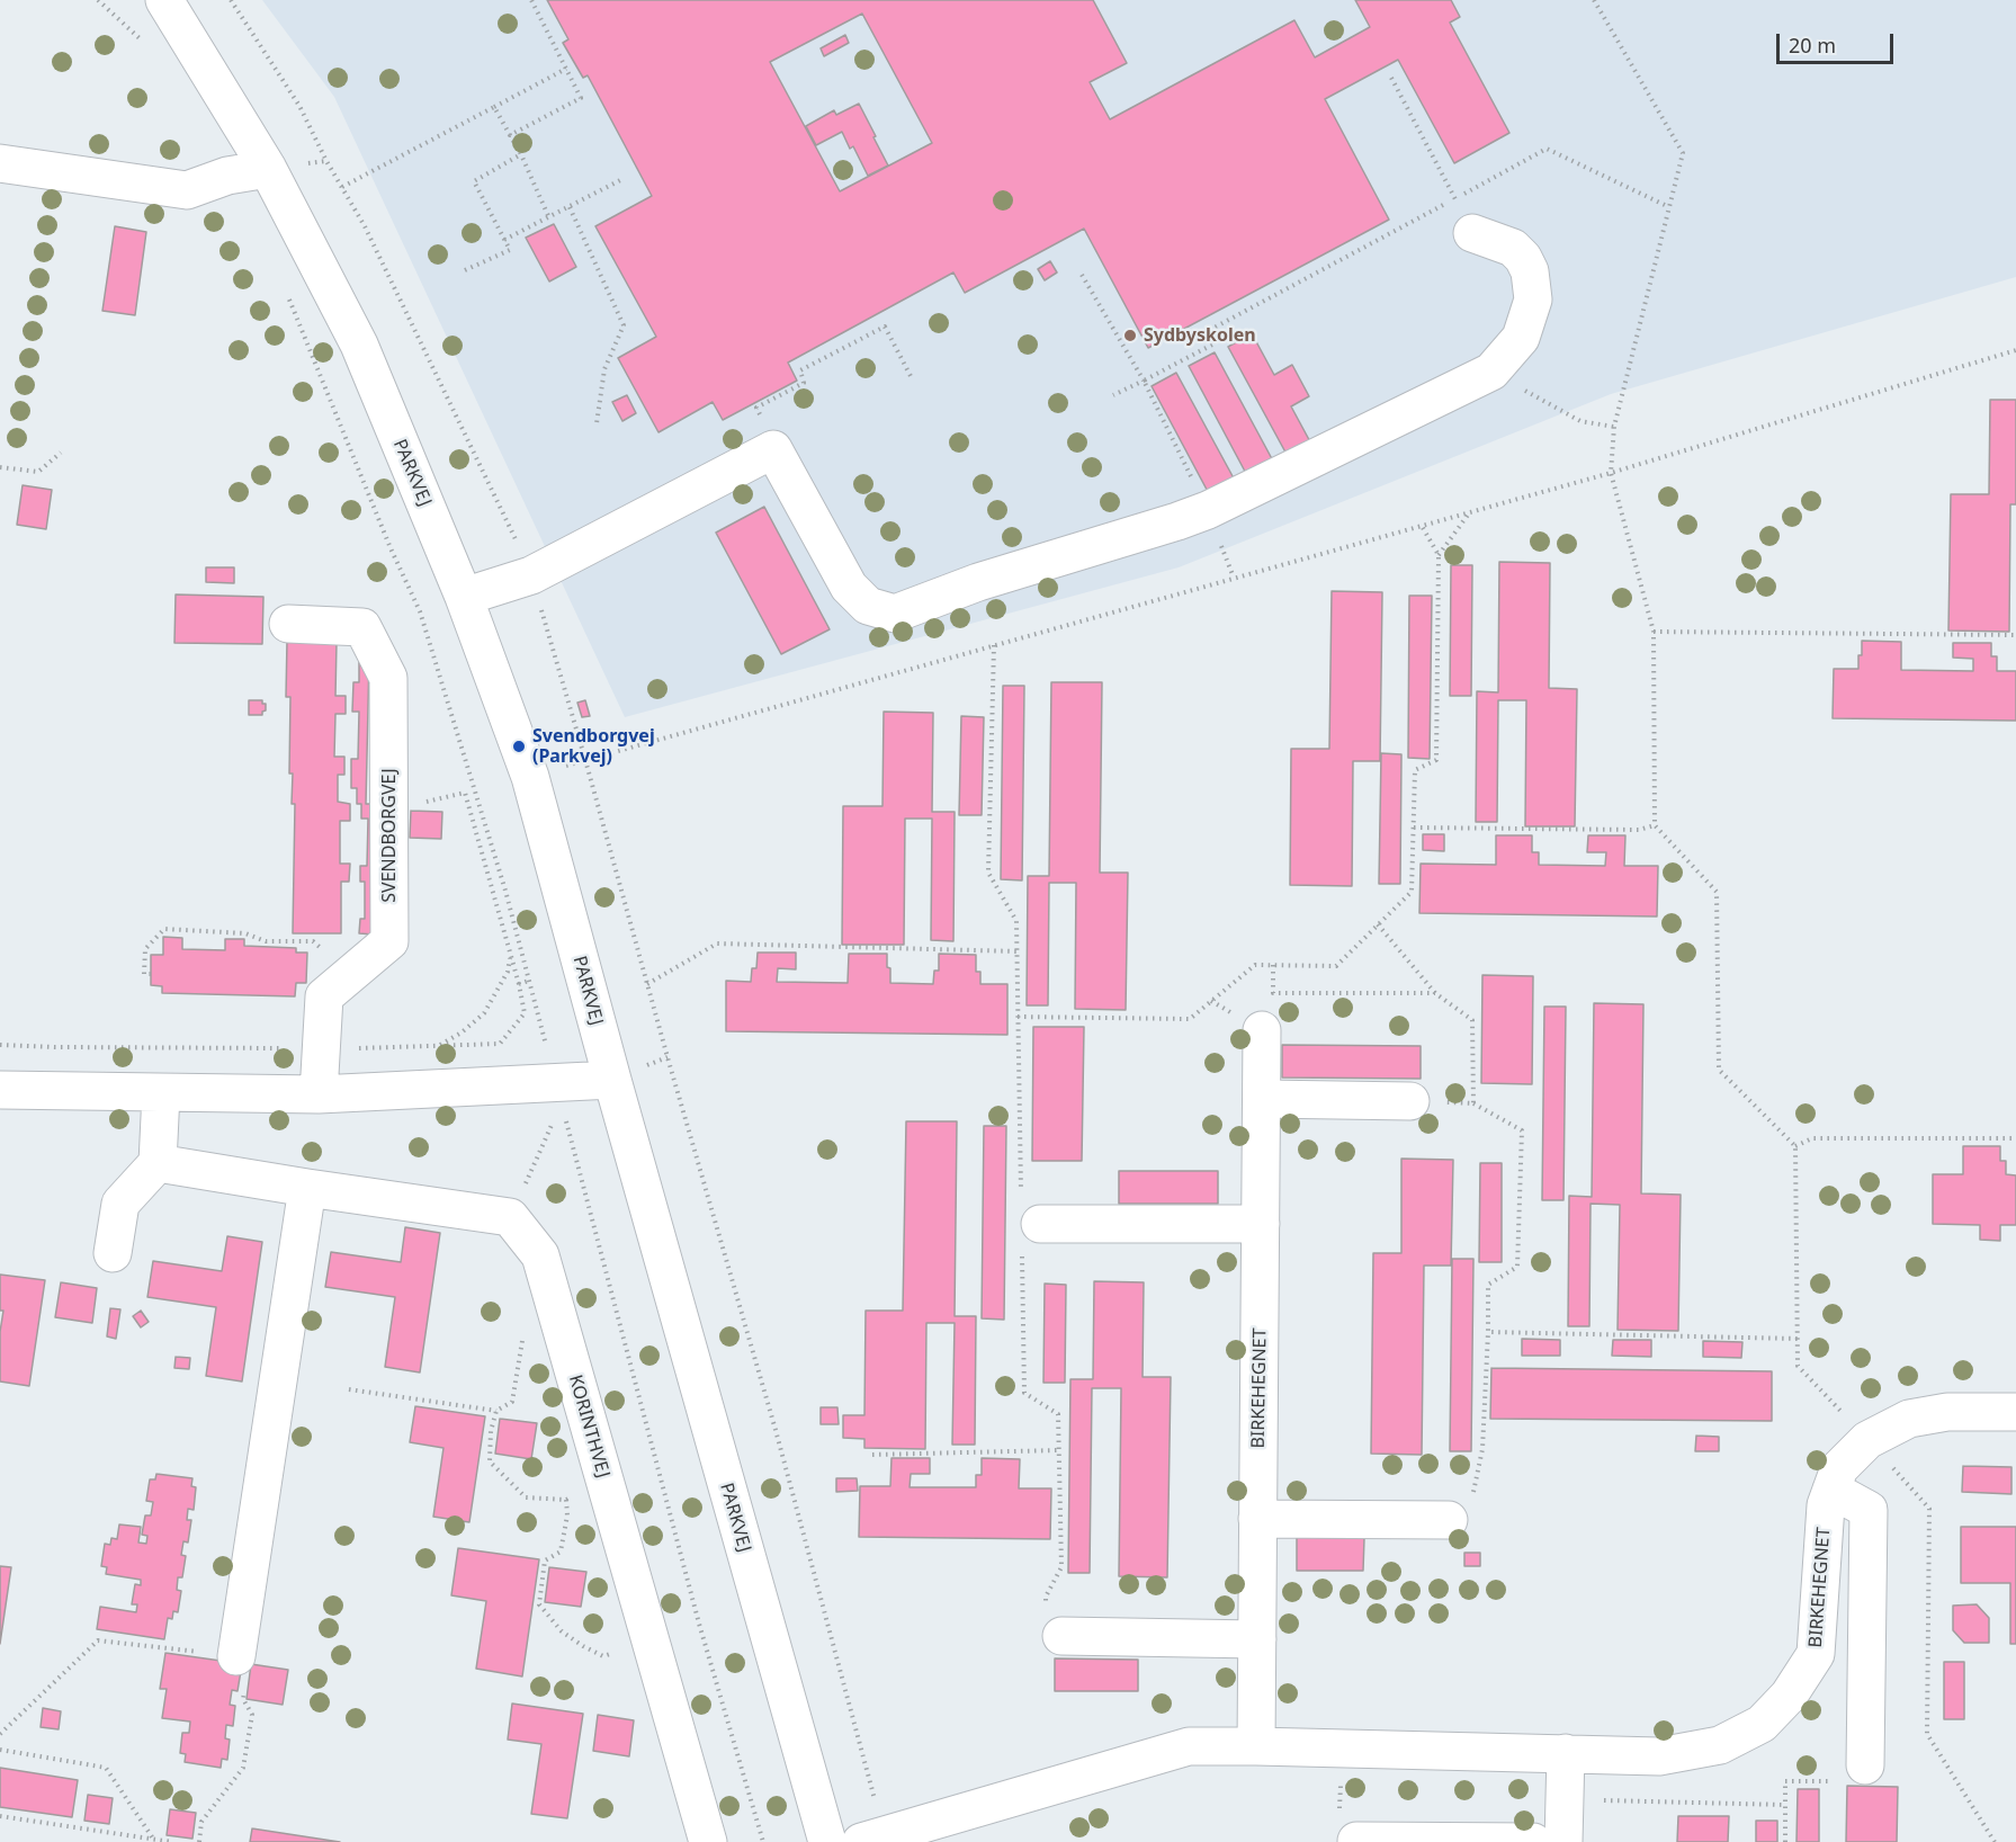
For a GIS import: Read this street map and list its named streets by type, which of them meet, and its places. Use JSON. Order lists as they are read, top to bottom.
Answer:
{
  "streets": {
    "street": [
      "PARKVEJ",
      "SVENDBORGVEJ",
      "BIRKEHEGNET",
      "KORINTHVEJ"
    ]
  },
  "places": ["Sydbyskolen", "Svendborgvej (Parkvej)"],
  "scale_bar": "20 m"
}
